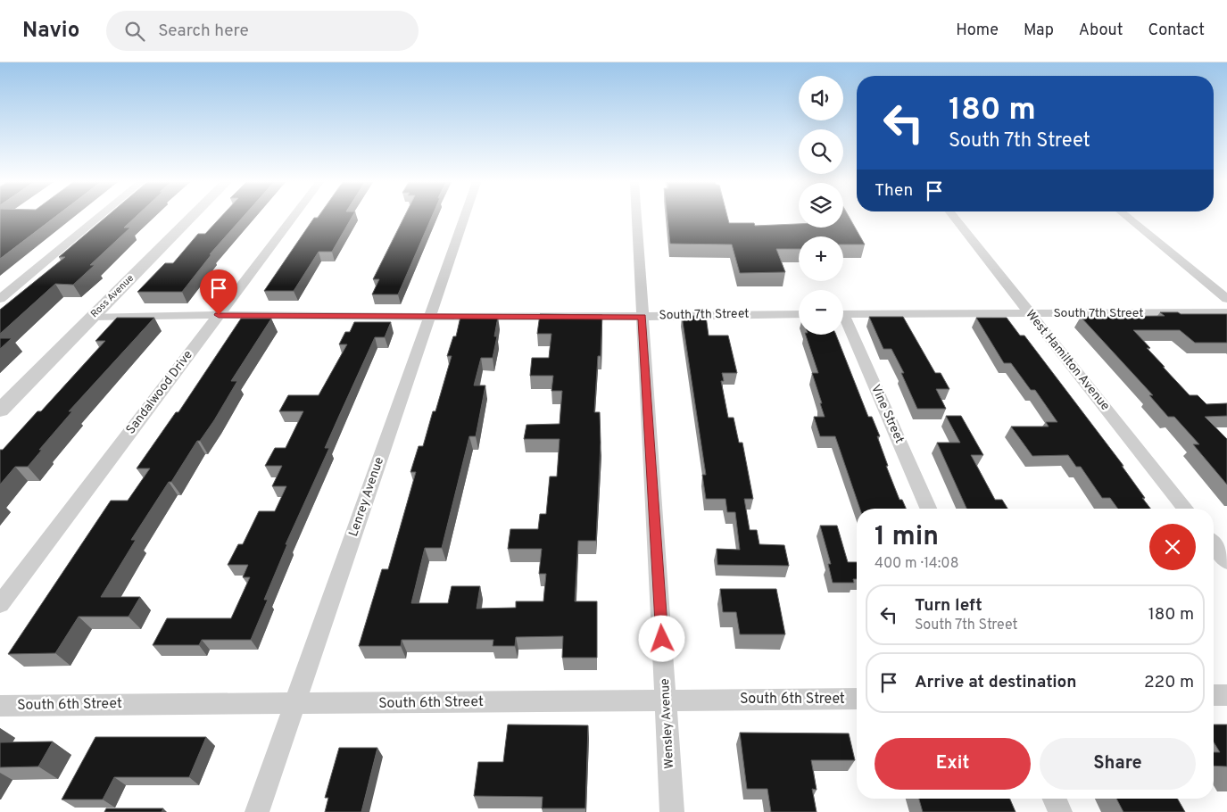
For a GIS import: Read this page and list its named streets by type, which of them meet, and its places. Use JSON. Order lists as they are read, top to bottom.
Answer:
{
  "streets": {
    "street": [
      "Ross Avenue",
      "South 7th Street",
      "West Hamilton Avenue",
      "Sandalwood Drive",
      "Vine Street",
      "Lenrey Avenue",
      "South 6th Street",
      "Wensley Avenue"
    ]
  },
  "crossings": [
    ["Ross Avenue", "South 7th Street"],
    ["South 7th Street", "West Hamilton Avenue"],
    ["South 7th Street", "Sandalwood Drive"],
    ["South 7th Street", "Lenrey Avenue"],
    ["South 7th Street", "Wensley Avenue"],
    ["Lenrey Avenue", "South 6th Street"],
    ["South 6th Street", "Wensley Avenue"]
  ],
  "page": {
    "header": "Navio",
    "search": "Search here",
    "nav": [
      "Home",
      "Map",
      "About",
      "Contact"
    ],
    "map_buttons": ["+", "−"],
    "turn": ["180 m", "South 7th Street"],
    "then": "Then",
    "heading": ["1 min", "400 m · 14:08"],
    "list": [
      {
        "name": "Turn left",
        "note": "South 7th Street",
        "value": "180 m"
      },
      {
        "name": "Arrive at destination",
        "value": "220 m"
      }
    ],
    "buttons": ["Exit", "Share"]
  }
}
